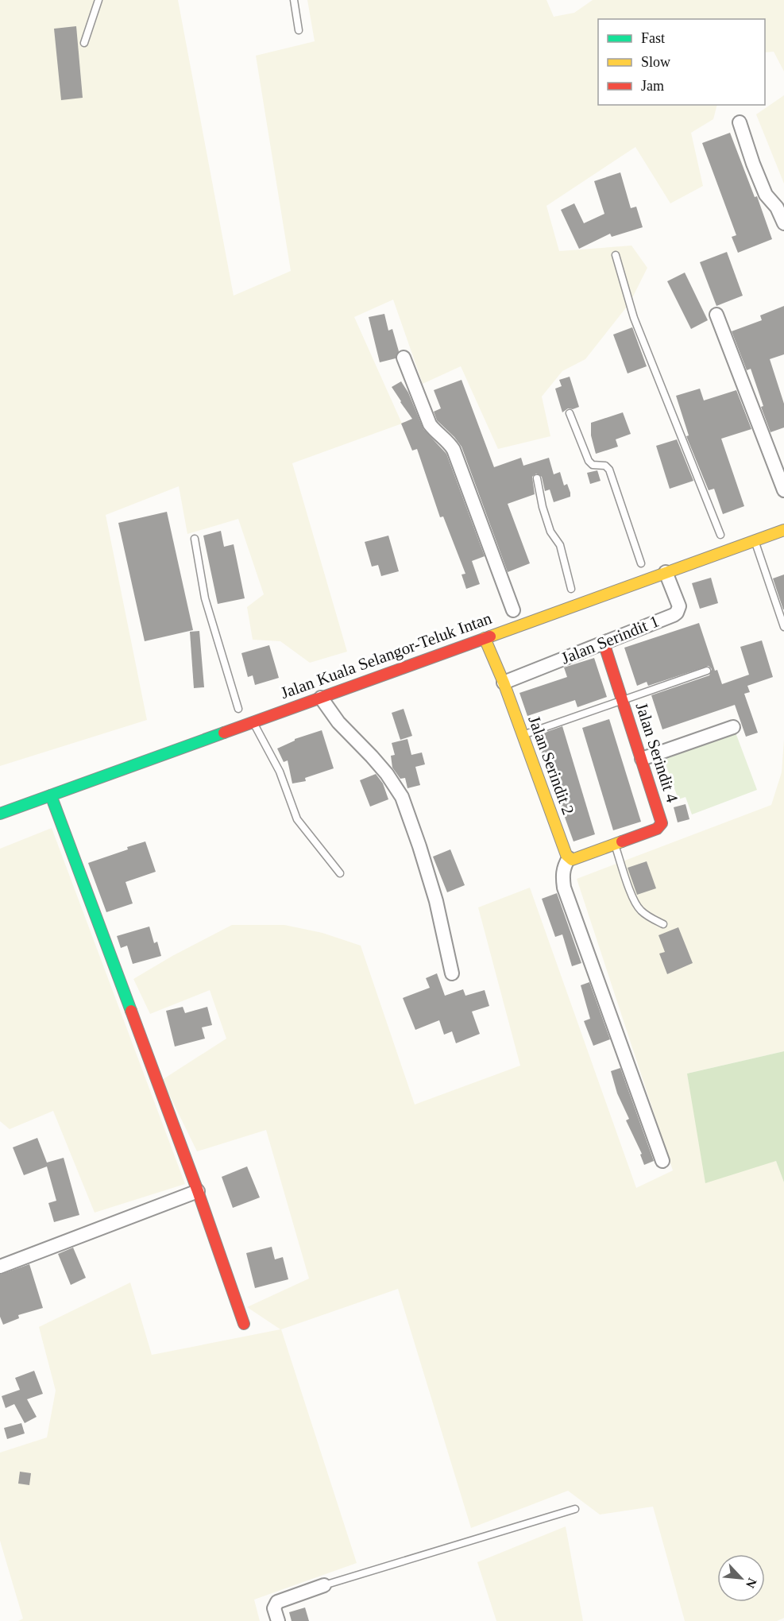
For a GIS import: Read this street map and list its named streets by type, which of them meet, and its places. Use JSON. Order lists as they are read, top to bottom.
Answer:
{
  "streets": {
    "main road": ["Jalan Kuala Selangor-Teluk Intan", "Jalan Serindit 4", "Jalan Serindit 2"],
    "street": ["Jalan Serindit 1"]
  },
  "crossings": [
    ["Jalan Serindit 1", "Jalan Kuala Selangor-Teluk Intan"],
    ["Jalan Serindit 1", "Jalan Serindit 4"],
    ["Jalan Serindit 1", "Jalan Serindit 2"],
    ["Jalan Kuala Selangor-Teluk Intan", "Jalan Serindit 2"]
  ],
  "legend": ["Fast", "Slow", "Jam"],
  "north": "bottom right"
}
